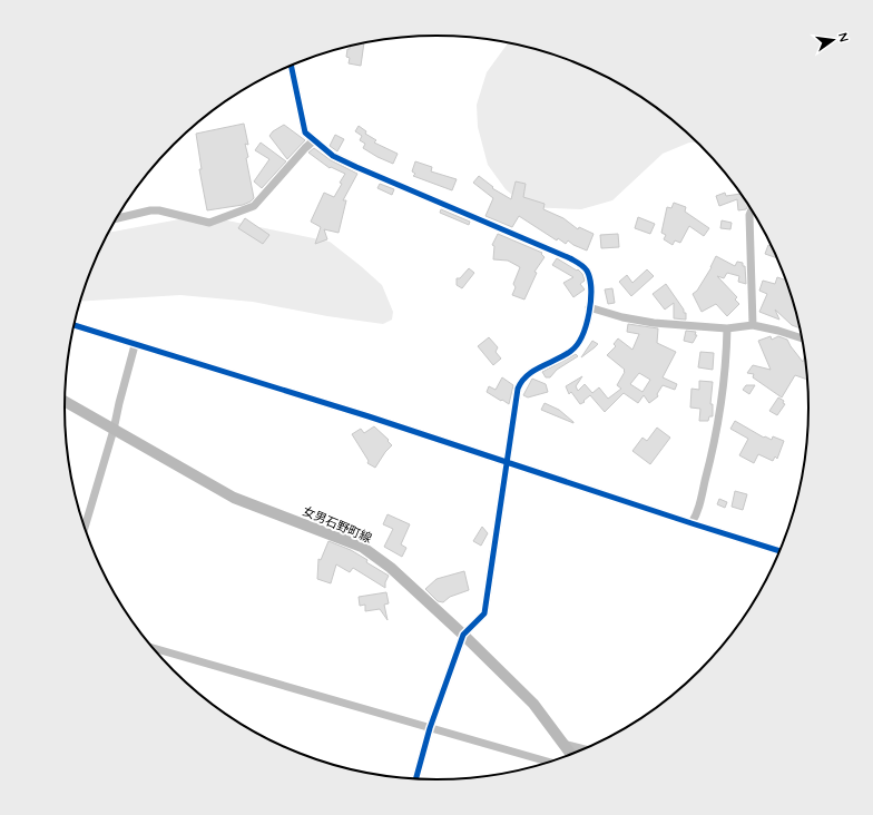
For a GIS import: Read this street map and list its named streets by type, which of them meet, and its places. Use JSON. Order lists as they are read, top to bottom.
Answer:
{
  "streets": {
    "main road": ["女男石野町線"]
  },
  "north": "right"
}
